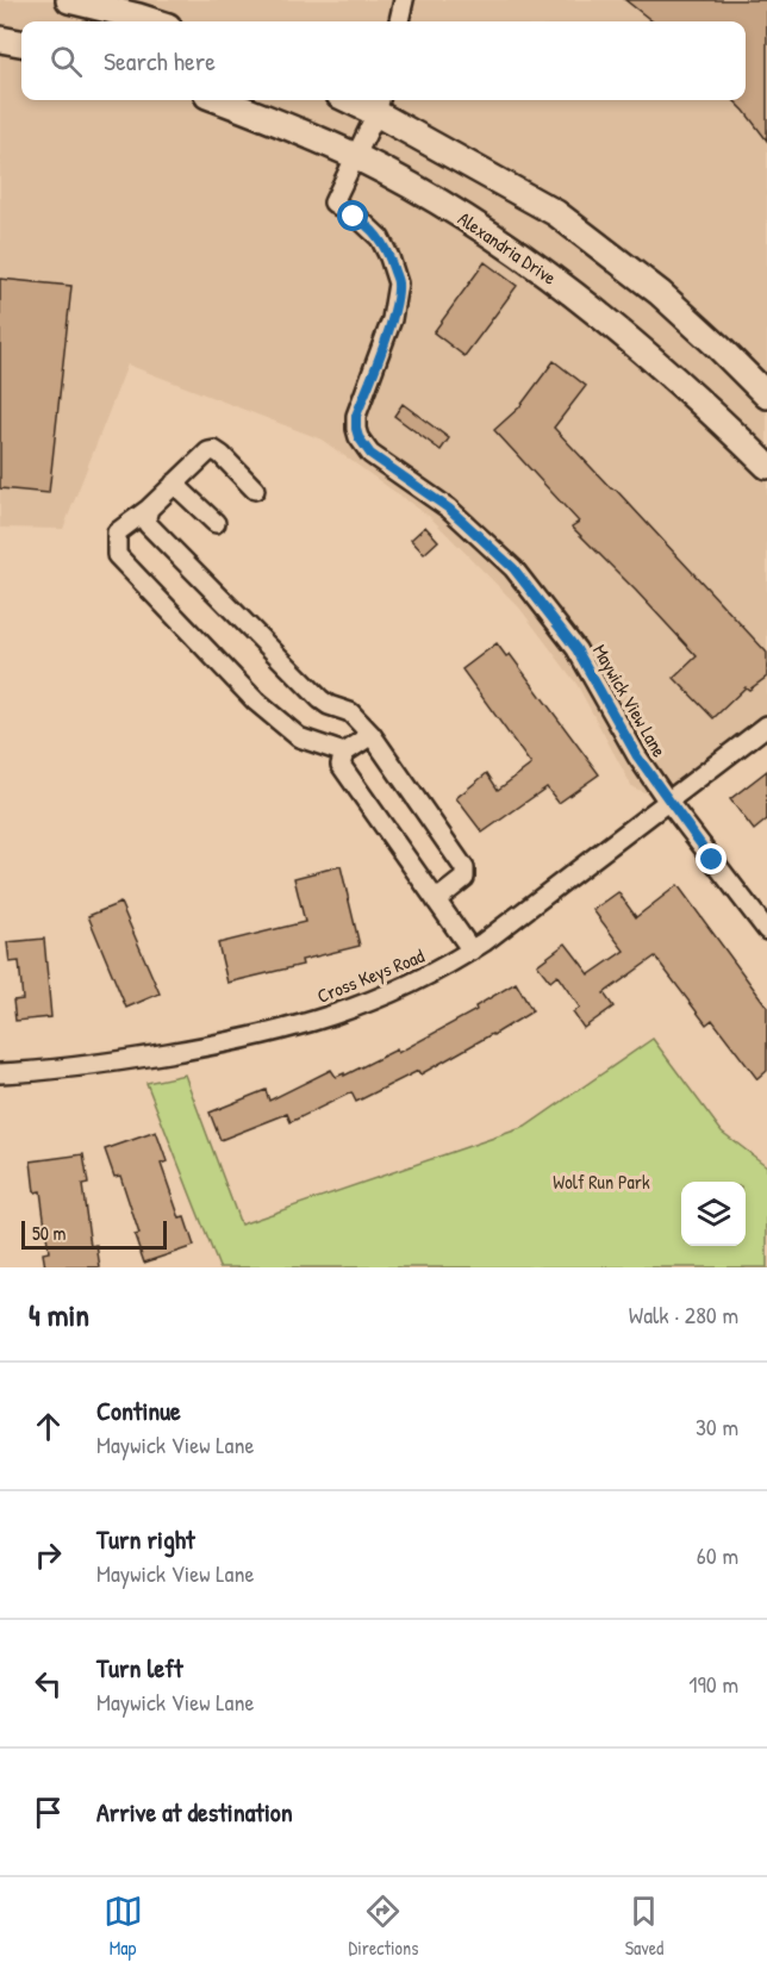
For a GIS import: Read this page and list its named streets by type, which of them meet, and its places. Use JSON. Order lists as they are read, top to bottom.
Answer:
{
  "streets": {
    "main road": ["Alexandria Drive"],
    "street": ["Maywick View Lane", "Cross Keys Road"]
  },
  "crossings": [
    ["Alexandria Drive", "Maywick View Lane"],
    ["Maywick View Lane", "Cross Keys Road"]
  ],
  "parks": ["Wolf Run Park"],
  "scale_bar": "50 m",
  "page": {
    "search": "Search here",
    "scale": "50 m",
    "heading": ["4 min", "Walk · 280 m"],
    "list": [
      ["Continue", "Maywick View Lane", "30 m"],
      ["Turn right", "Maywick View Lane", "60 m"],
      ["Turn left", "Maywick View Lane", "190 m"],
      "Arrive at destination"
    ],
    "nav": ["Map", "Directions", "Saved"]
  }
}
